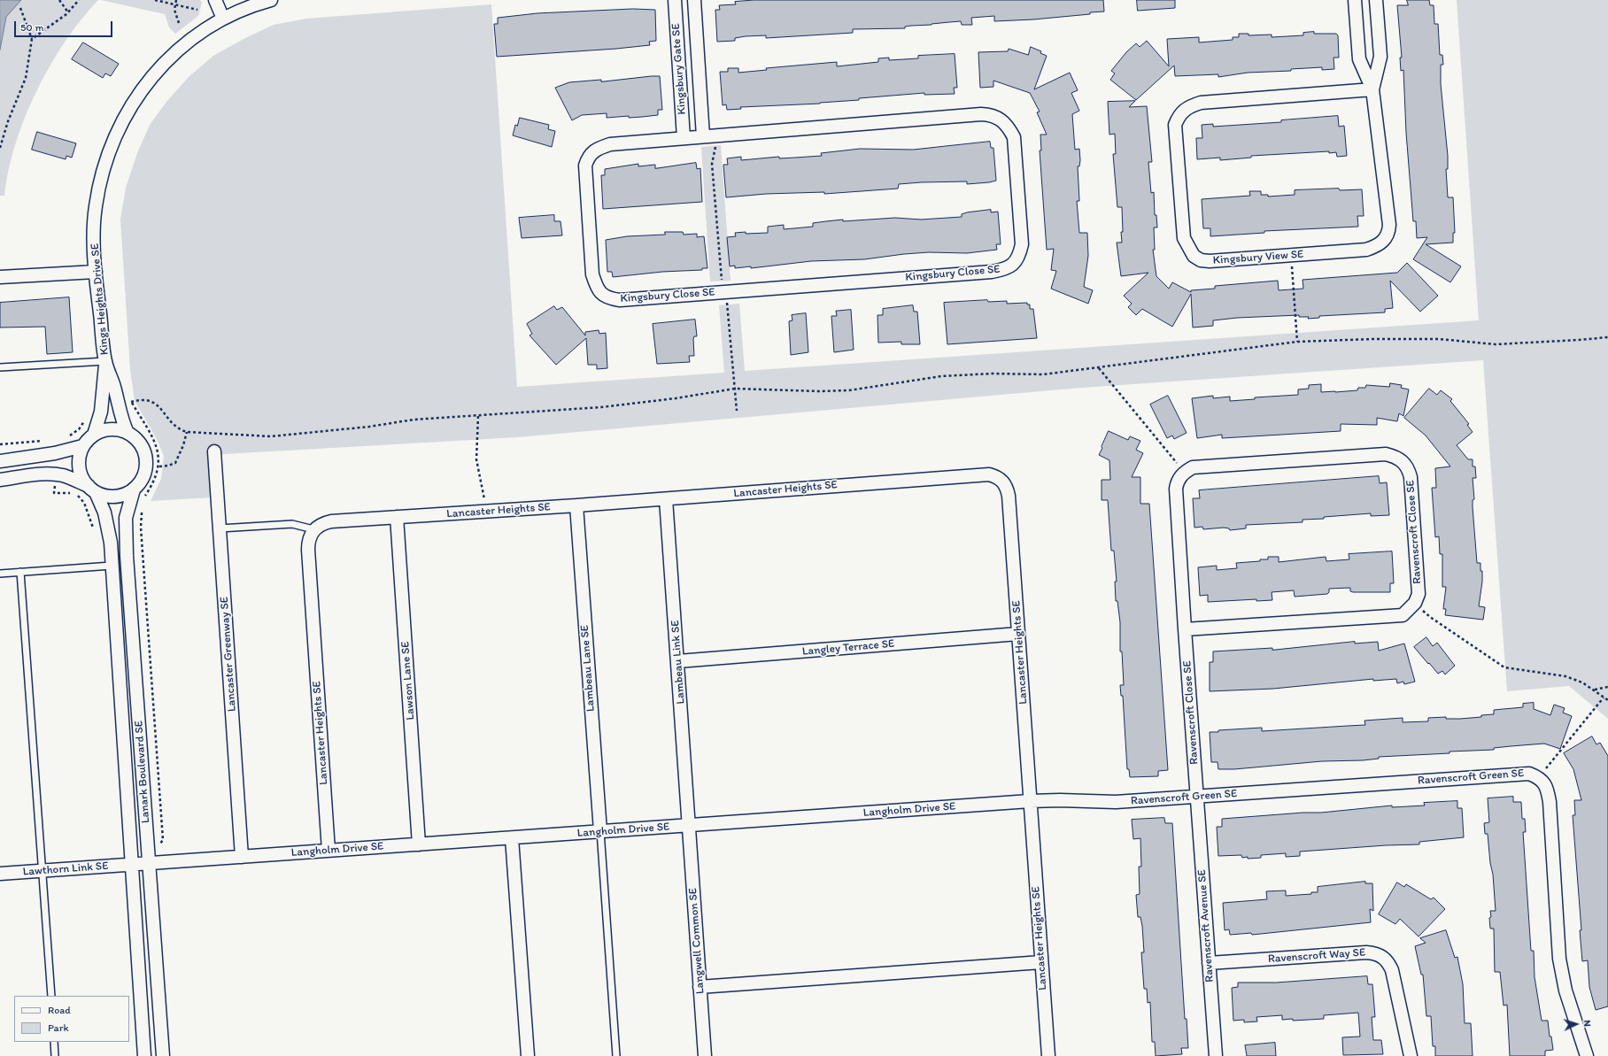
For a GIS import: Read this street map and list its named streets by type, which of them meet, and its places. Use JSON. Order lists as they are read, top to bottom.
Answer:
{
  "streets": {
    "street": [
      "Kingsbury Gate SE",
      "Kingsbury View SE",
      "Kingsbury Close SE",
      "Kings Heights Drive SE",
      "Lancaster Heights SE",
      "Ravenscroft Close SE",
      "Langley Terrace SE",
      "Lancaster Greenway SE",
      "Lambeau Link SE",
      "Lambeau Lane SE",
      "Lawson Lane SE",
      "Lanark Boulevard SE",
      "Ravenscroft Green SE",
      "Langholm Drive SE",
      "Lawthorn Link SE",
      "Ravenscroft Avenue SE",
      "Langwell Common SE",
      "Ravenscroft Way SE"
    ]
  },
  "crossings": [
    ["Kingsbury Gate SE", "Kingsbury Close SE"],
    ["Kings Heights Drive SE", "Lanark Boulevard SE"],
    ["Lancaster Heights SE", "Langley Terrace SE"],
    ["Lancaster Heights SE", "Lambeau Link SE"],
    ["Lancaster Heights SE", "Lambeau Lane SE"],
    ["Lancaster Heights SE", "Lawson Lane SE"],
    ["Lancaster Heights SE", "Langholm Drive SE"],
    ["Ravenscroft Close SE", "Ravenscroft Green SE"],
    ["Ravenscroft Close SE", "Ravenscroft Avenue SE"],
    ["Langley Terrace SE", "Lambeau Link SE"],
    ["Lancaster Greenway SE", "Langholm Drive SE"],
    ["Lambeau Link SE", "Langholm Drive SE"],
    ["Lambeau Link SE", "Langwell Common SE"],
    ["Lambeau Lane SE", "Langholm Drive SE"],
    ["Lawson Lane SE", "Langholm Drive SE"],
    ["Lanark Boulevard SE", "Langholm Drive SE"],
    ["Lanark Boulevard SE", "Lawthorn Link SE"],
    ["Ravenscroft Green SE", "Langholm Drive SE"],
    ["Ravenscroft Green SE", "Ravenscroft Avenue SE"],
    ["Langholm Drive SE", "Lawthorn Link SE"],
    ["Langholm Drive SE", "Langwell Common SE"],
    ["Ravenscroft Avenue SE", "Ravenscroft Way SE"]
  ],
  "legend": ["Road", "Park"],
  "scale_bar": "50 m",
  "north": "right"
}
